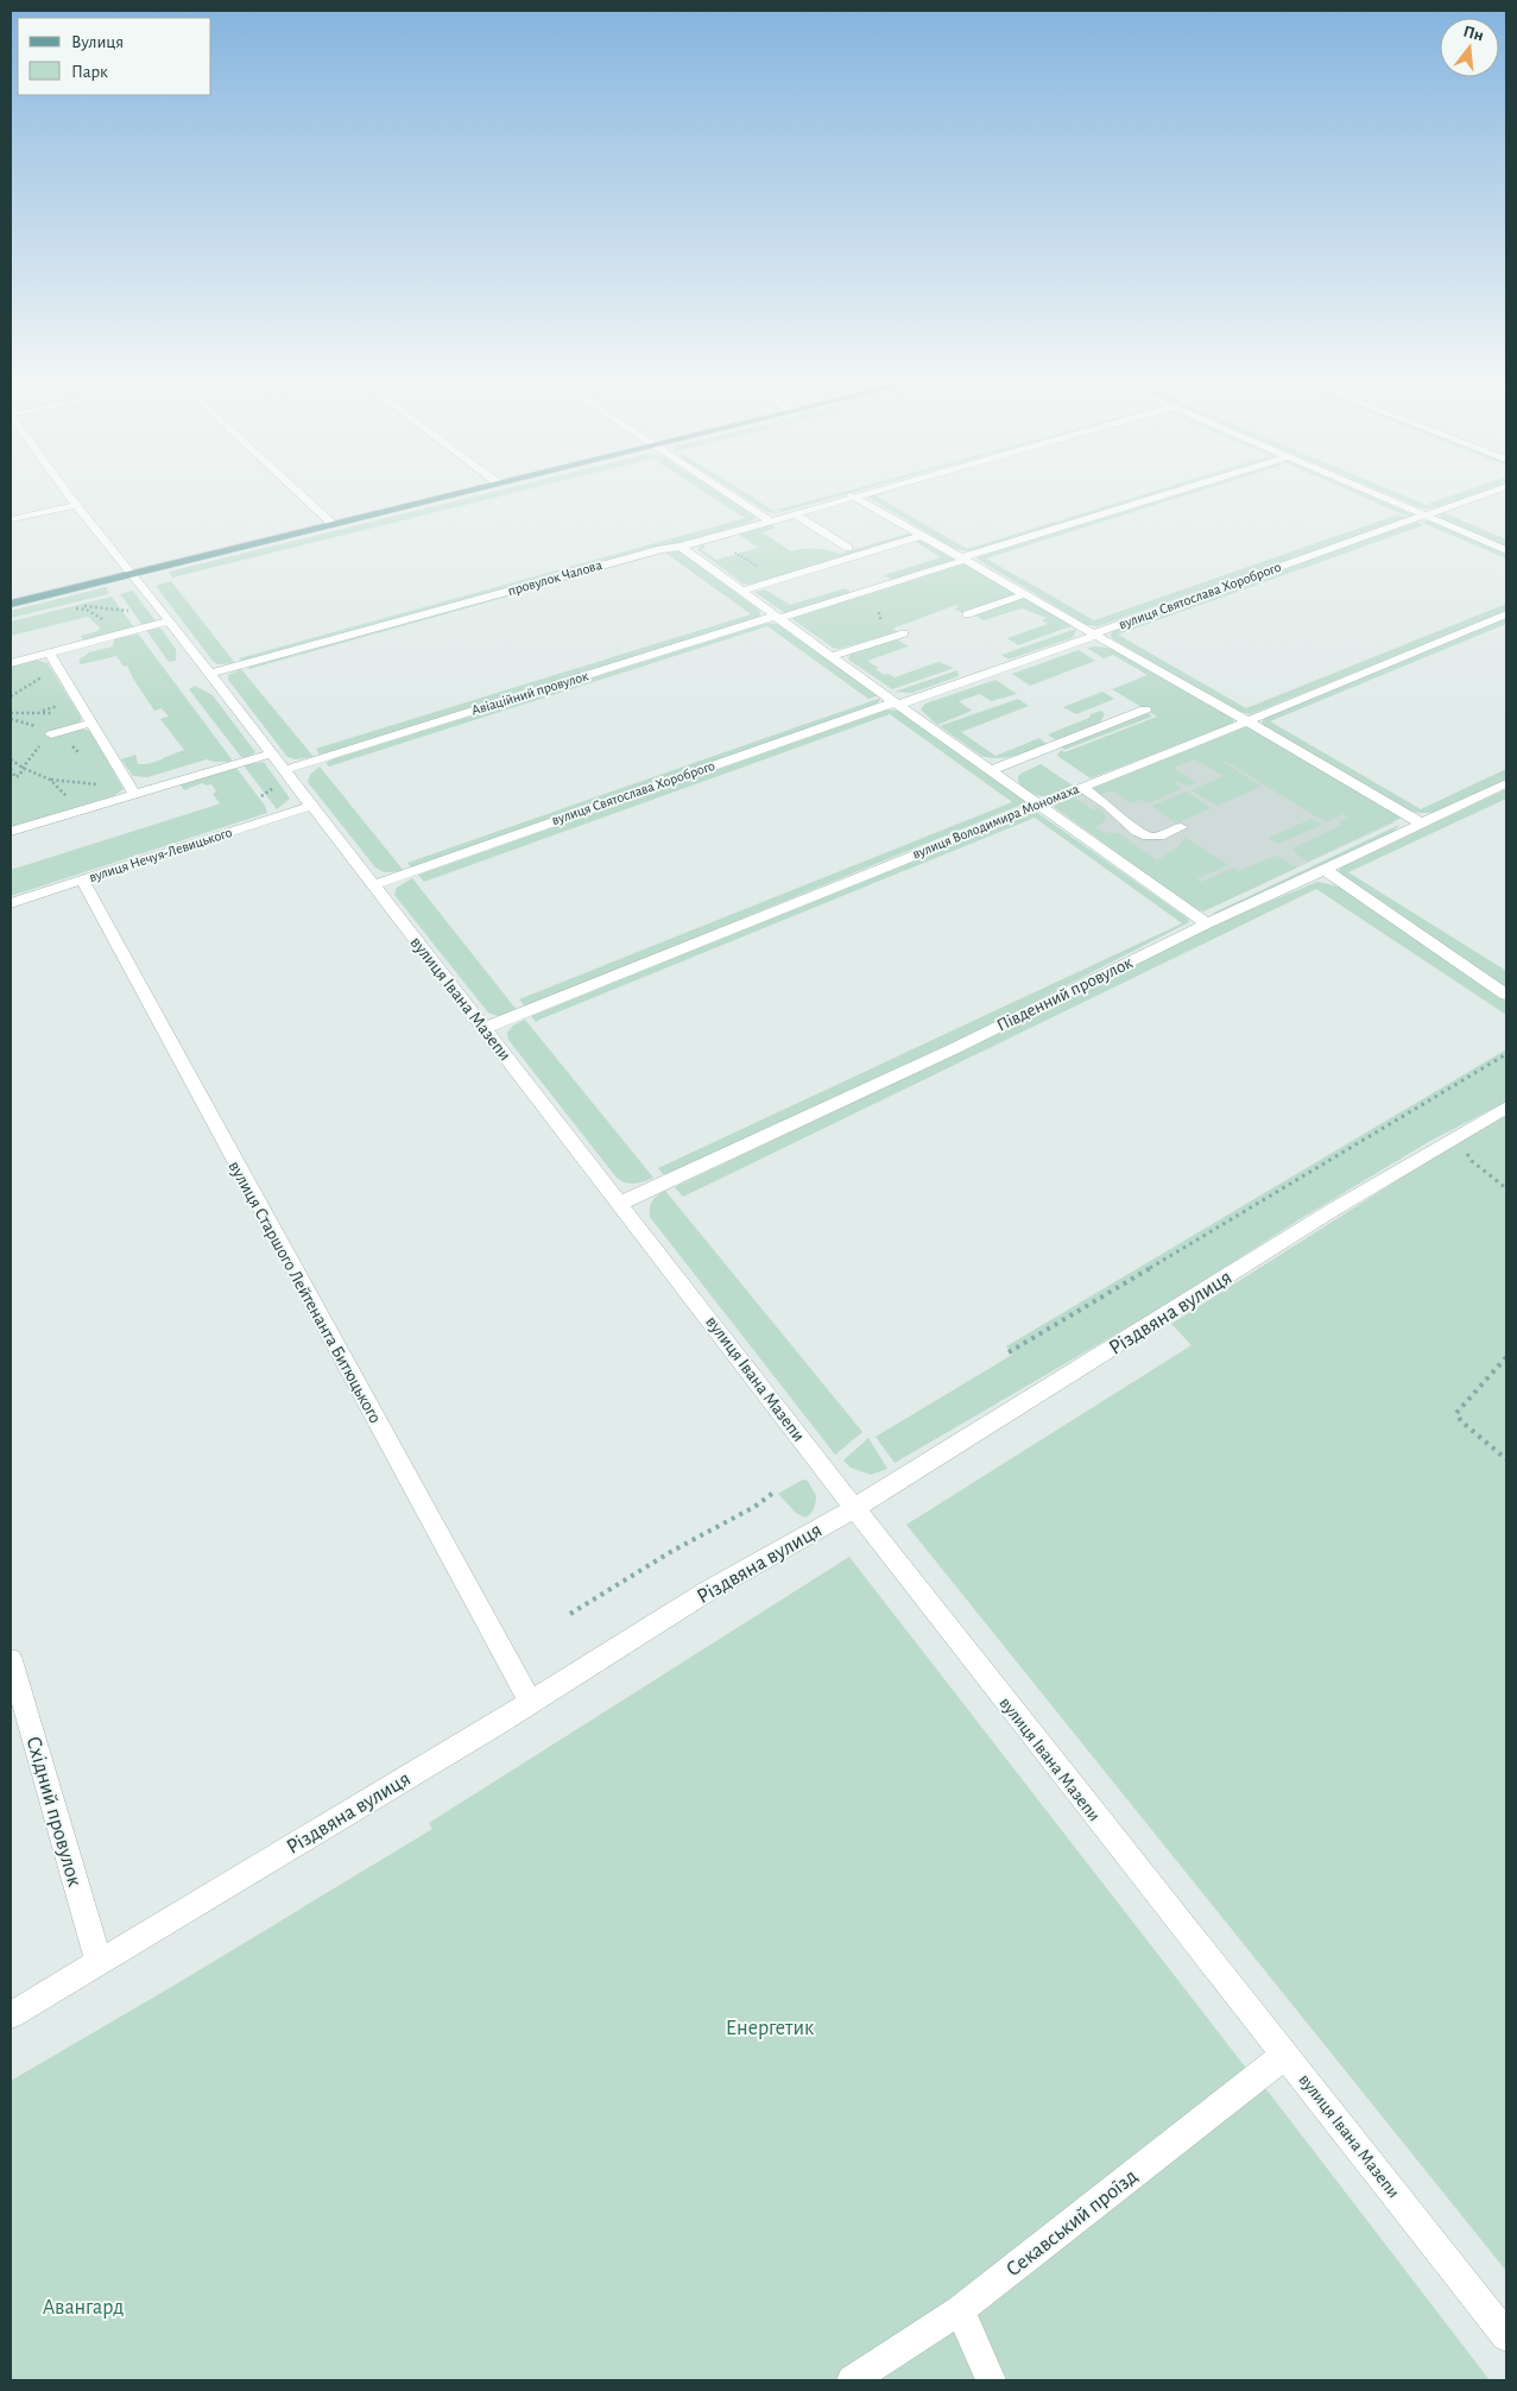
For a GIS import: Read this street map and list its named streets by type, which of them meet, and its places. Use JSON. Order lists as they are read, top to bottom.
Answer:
{
  "streets": {
    "street": [
      "провулок Чалова",
      "вулиця Святослава Хороброго",
      "Авіаційний провулок",
      "вулиця Володимира Мономаха",
      "вулиця Нечуя-Левицького",
      "Південний провулок",
      "вулиця Івана Мазепи",
      "вулиця Старшого Лейтенанта Битюцького",
      "Різдвяна вулиця",
      "Східний провулок",
      "Секавський проїзд"
    ]
  },
  "crossings": [
    ["провулок Чалова", "вулиця Івана Мазепи"],
    ["вулиця Святослава Хороброго", "вулиця Івана Мазепи"],
    ["Авіаційний провулок", "вулиця Івана Мазепи"],
    ["вулиця Володимира Мономаха", "вулиця Івана Мазепи"],
    ["вулиця Нечуя-Левицького", "вулиця Івана Мазепи"],
    ["вулиця Нечуя-Левицького", "вулиця Старшого Лейтенанта Битюцького"],
    ["Південний провулок", "вулиця Івана Мазепи"],
    ["вулиця Івана Мазепи", "Різдвяна вулиця"],
    ["вулиця Івана Мазепи", "Секавський проїзд"],
    ["вулиця Старшого Лейтенанта Битюцького", "Різдвяна вулиця"],
    ["Різдвяна вулиця", "Східний провулок"]
  ],
  "parks": ["Енергетик", "Авангард"],
  "legend": ["Вулиця", "Парк"],
  "north": "top"
}
